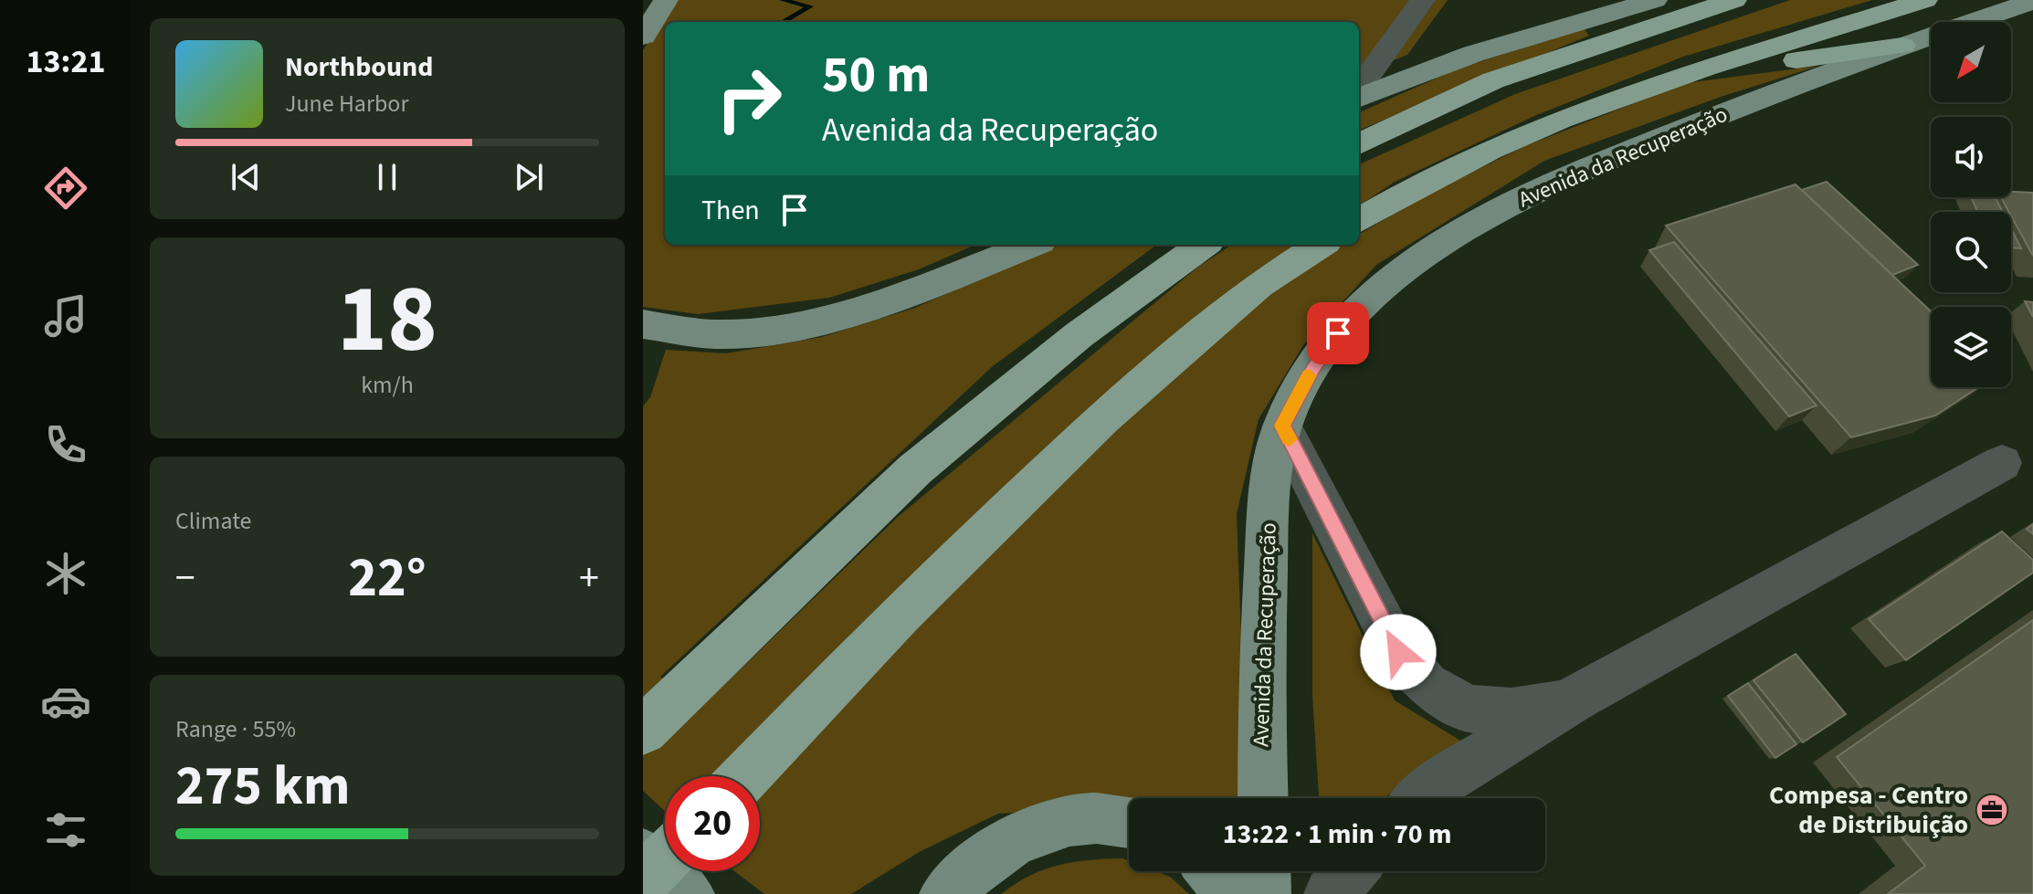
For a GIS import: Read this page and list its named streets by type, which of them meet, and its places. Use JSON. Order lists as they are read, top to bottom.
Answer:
{
  "streets": {
    "main road": ["Avenida da Recuperação"]
  },
  "places": {
    "office": ["Compesa - Centro de Distribuição"]
  },
  "north": "bottom left",
  "page": {
    "tabs": "13:21",
    "turn": ["50 m", "Avenida da Recuperação"],
    "song": ["Northbound", "June Harbor"],
    "then": "Then",
    "tile": [
      ["18", "km/h"],
      "Climate",
      ["Range · 55%", "275 km"]
    ],
    "heat": ["−", "22°", "+"],
    "limit": "20",
    "trip": "13:22 · 1 min · 70 m"
  }
}
